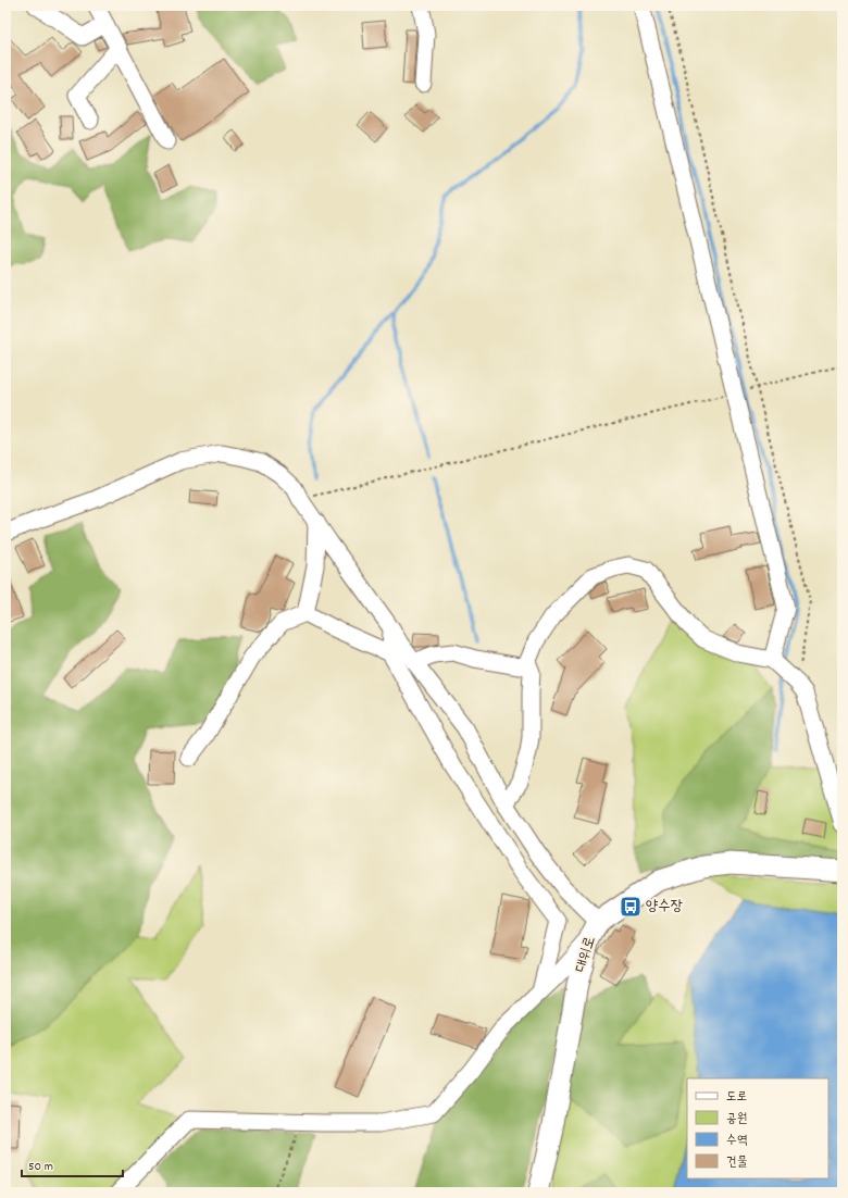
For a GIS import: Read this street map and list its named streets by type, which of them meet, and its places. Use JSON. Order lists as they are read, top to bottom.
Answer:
{
  "streets": {
    "main road": ["대위로"]
  },
  "places": {
    "bus stop": ["양수장"]
  },
  "legend": [
    "도로",
    "공원",
    "수역",
    "건물"
  ],
  "scale_bar": "50 m"
}
